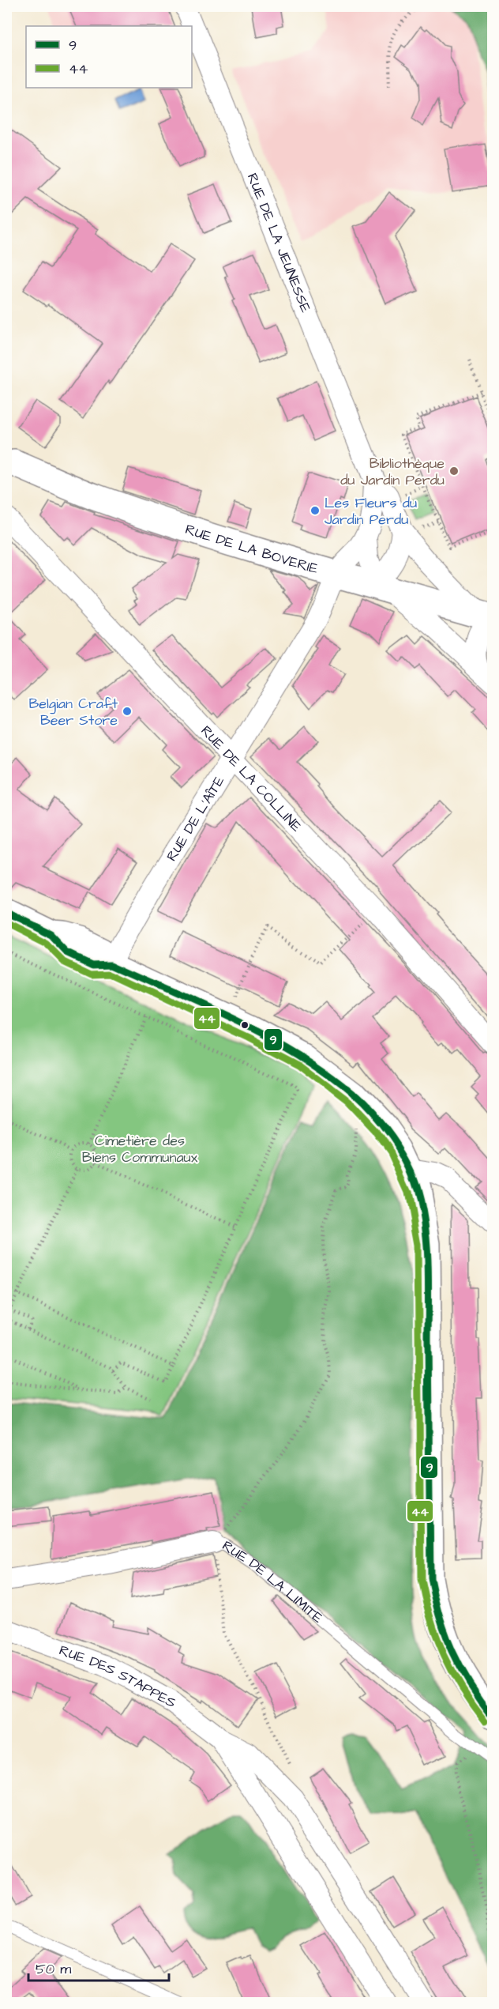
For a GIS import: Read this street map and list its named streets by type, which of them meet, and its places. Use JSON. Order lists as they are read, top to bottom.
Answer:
{
  "streets": {
    "street": [
      "RUE DE LA JEUNESSE",
      "RUE DE LA BOVERIE",
      "RUE DE LA COLLINE",
      "RUE DE L'AÎTE",
      "RUE DE LA LIMITE",
      "RUE DES STAPPES"
    ]
  },
  "crossings": [
    ["RUE DE LA JEUNESSE", "RUE DE LA BOVERIE"],
    ["RUE DE LA JEUNESSE", "RUE DE L'AÎTE"],
    ["RUE DE LA BOVERIE", "RUE DE L'AÎTE"],
    ["RUE DE LA COLLINE", "RUE DE L'AÎTE"]
  ],
  "parks": ["Cimetière des Biens Communaux"],
  "places": ["Bibliothèque du Jardin Perdu", "Les Fleurs du Jardin Perdu", "Belgian Craft Beer Store"],
  "lines": ["transit line 9", "transit line 44"],
  "legend": ["9", "44"],
  "scale_bar": "50 m"
}
